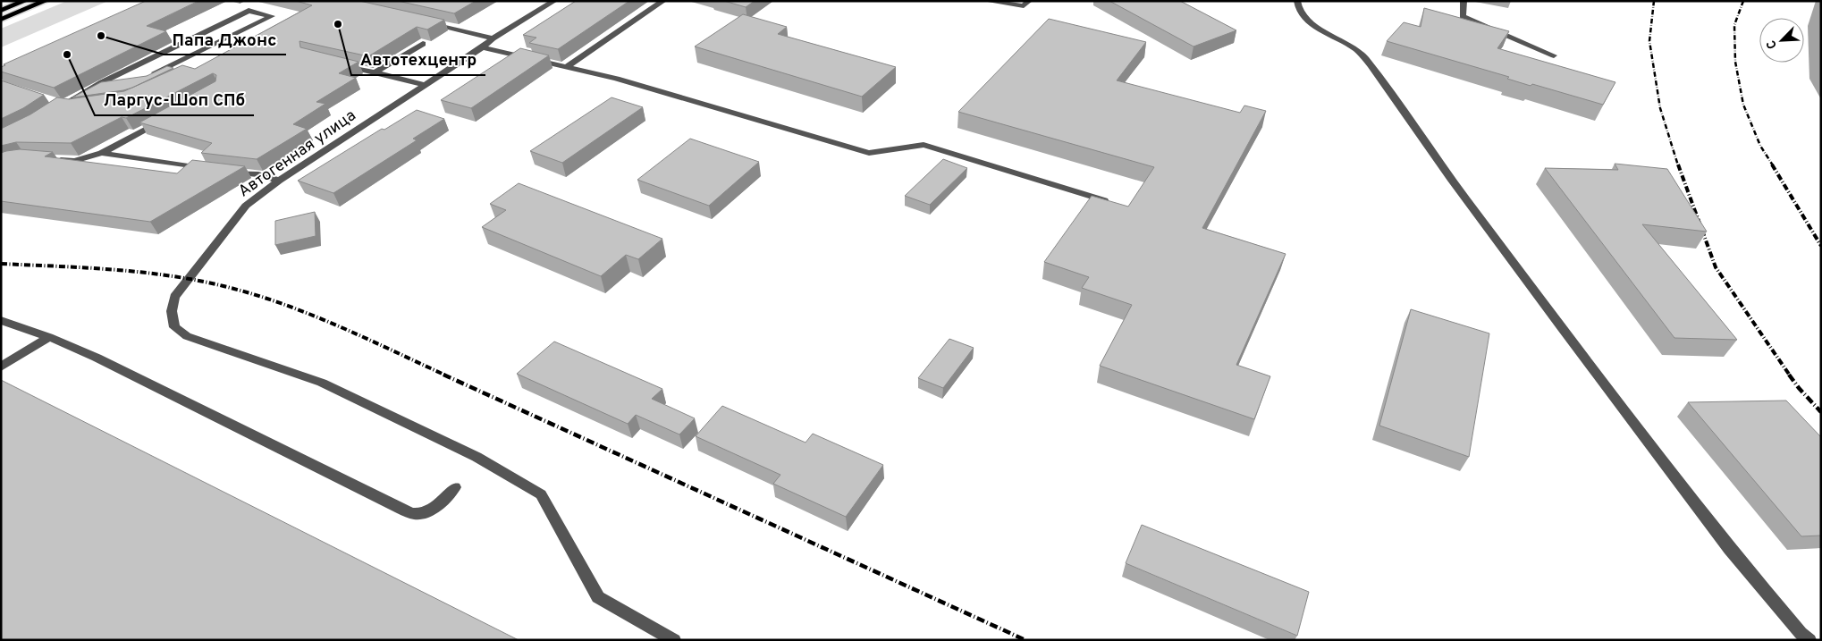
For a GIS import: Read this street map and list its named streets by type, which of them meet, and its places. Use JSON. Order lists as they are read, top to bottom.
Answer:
{
  "streets": {
    "street": ["Автогенная улица"]
  },
  "places": ["Автотехцентр", "Папа Джонс", "Ларгус-Шоп СПб"],
  "north": "bottom left"
}
